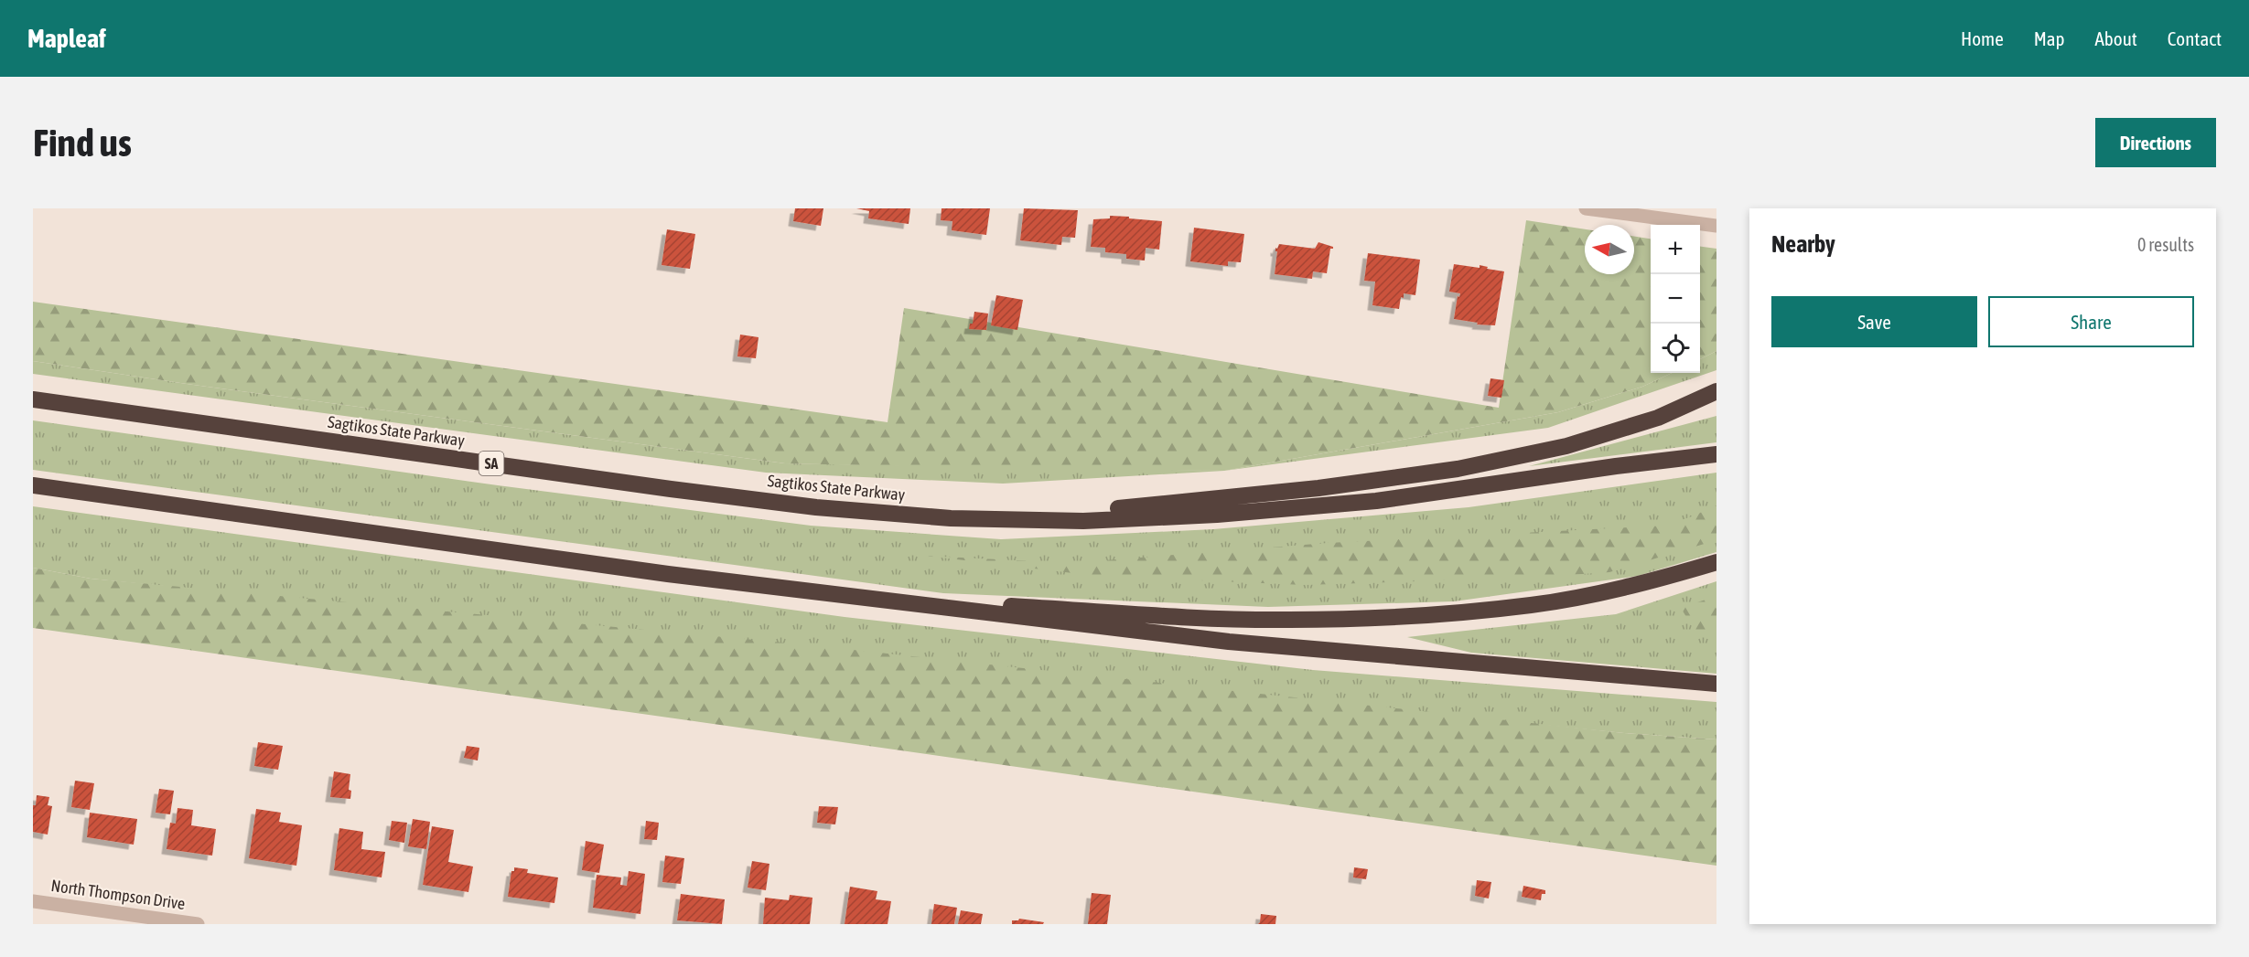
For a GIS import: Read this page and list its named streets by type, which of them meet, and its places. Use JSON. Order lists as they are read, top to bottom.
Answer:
{
  "streets": {
    "highway": ["Sagtikos State Parkway", "SA"],
    "street": ["North Thompson Drive"]
  },
  "north": "left",
  "page": {
    "header": "Mapleaf",
    "nav": [
      "Home",
      "Map",
      "About",
      "Contact"
    ],
    "buttons": [
      "Directions",
      ["Save", "Share"]
    ],
    "title": "Find us",
    "heading": ["Nearby", "0 results"],
    "map_buttons": ["+", "−"]
  }
}
